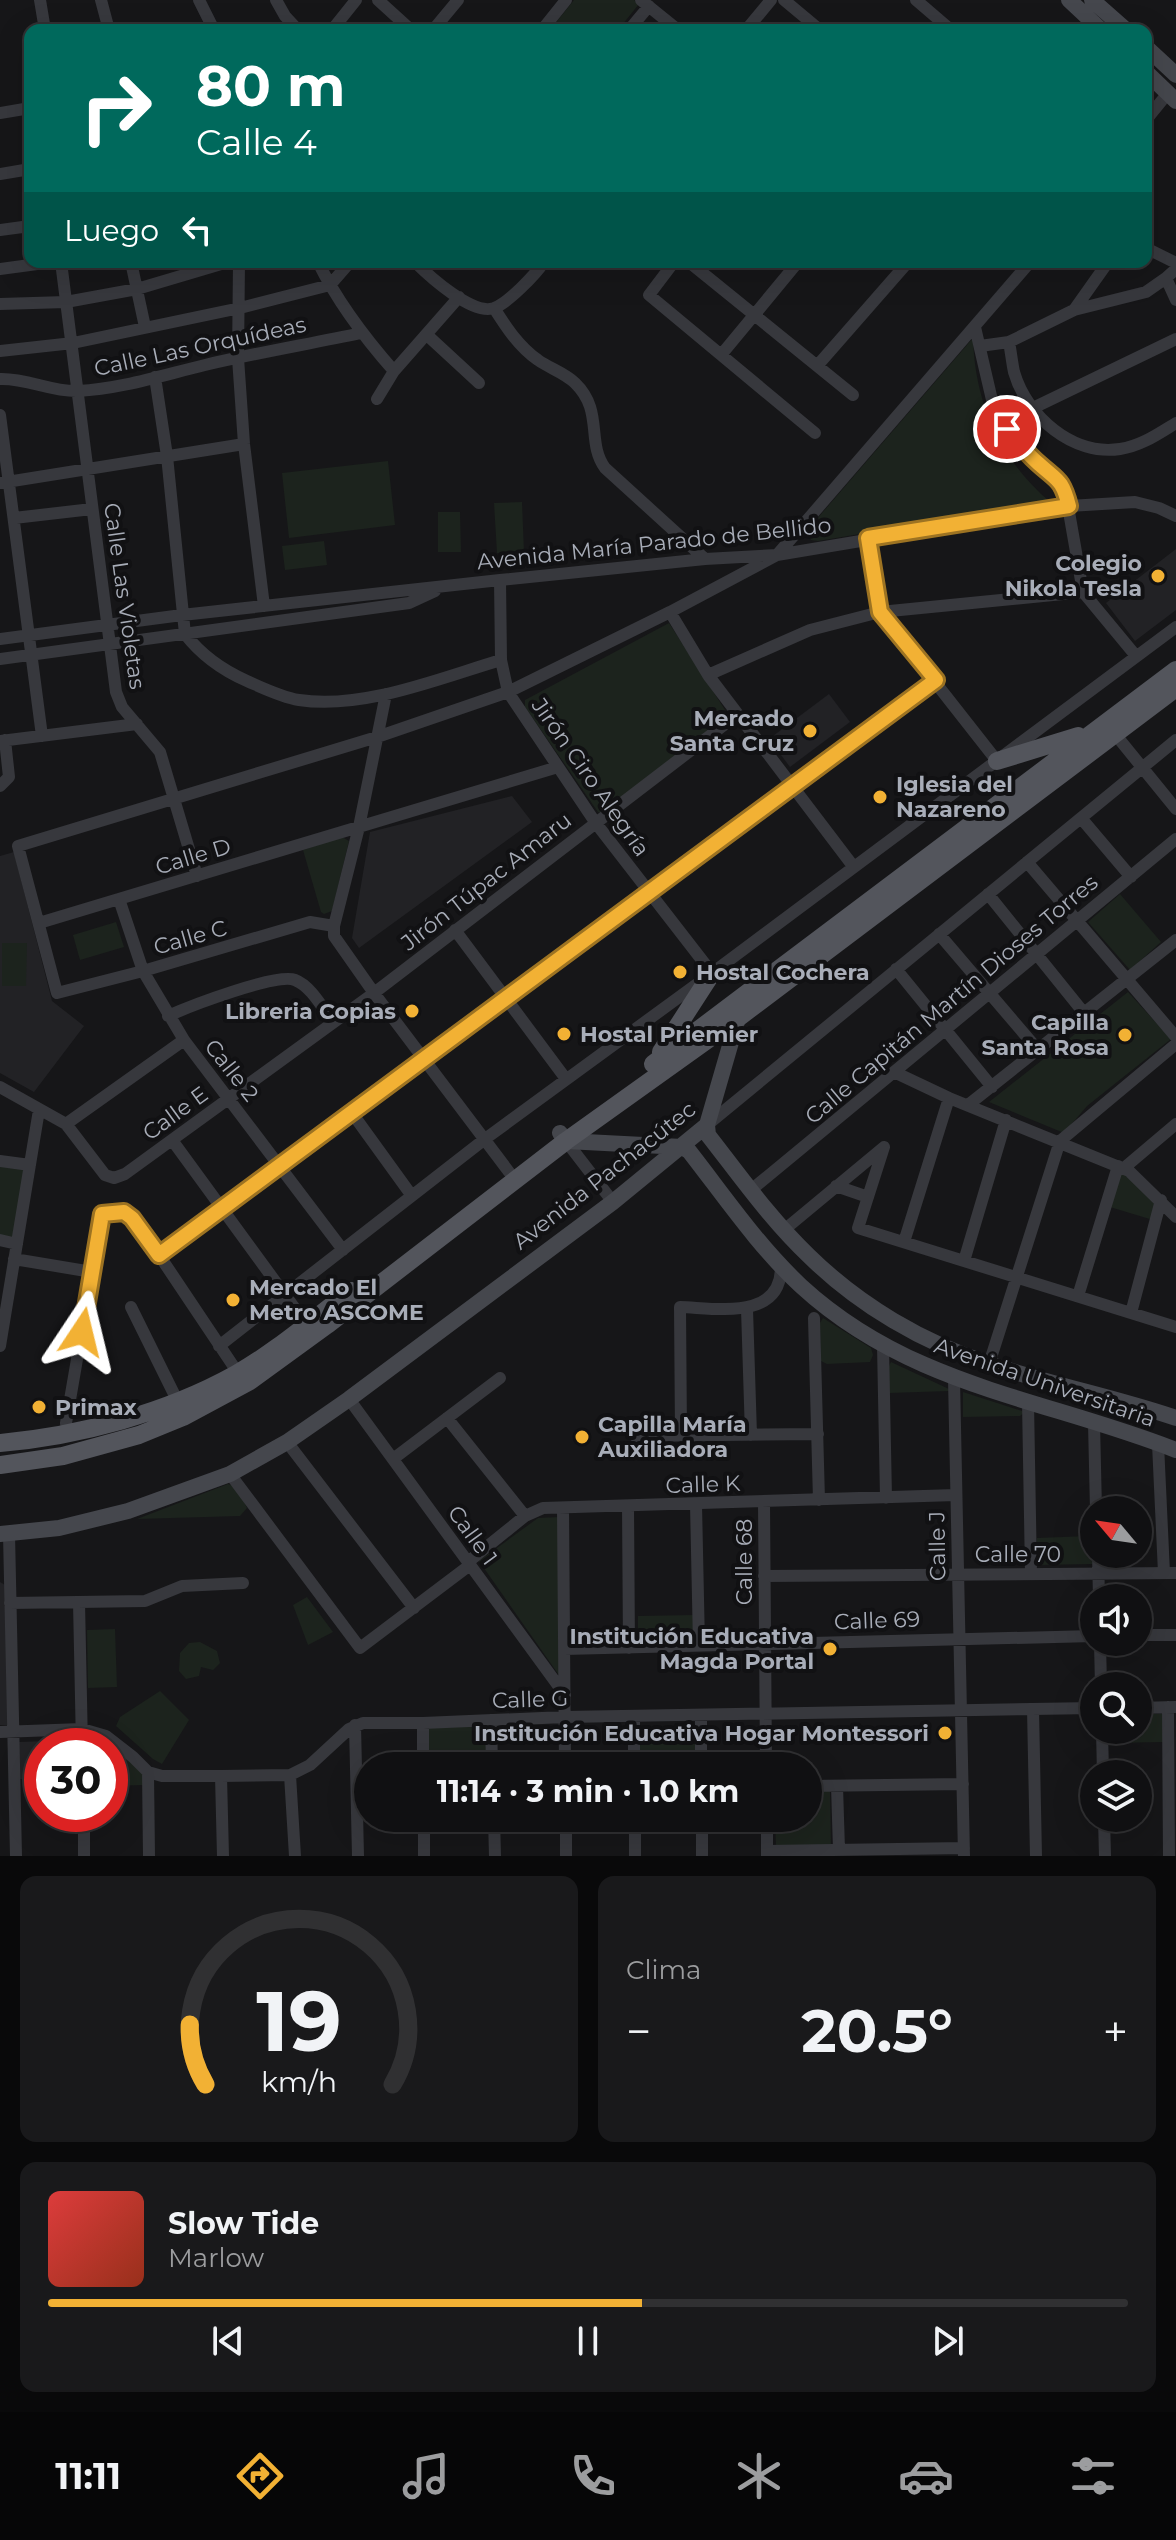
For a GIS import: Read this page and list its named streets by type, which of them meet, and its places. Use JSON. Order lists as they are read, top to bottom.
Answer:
{
  "streets": {
    "main road": ["Avenida Pachacútec"],
    "street": [
      "Calle Las Orquídeas",
      "Avenida María Parado de Bellido",
      "Calle Las Violetas",
      "Jirón Ciro Alegría",
      "Calle D",
      "Jirón Túpac Amaru",
      "Calle C",
      "Calle Capitán Martín Dioses Torres",
      "Calle 2",
      "Calle E",
      "Avenida Universitaria",
      "Calle K",
      "Calle 1",
      "Calle J",
      "Calle 70",
      "Calle 68",
      "Calle 69",
      "Calle G"
    ]
  },
  "crossings": [
    ["Calle Las Orquídeas", "Calle Las Violetas"],
    ["Avenida María Parado de Bellido", "Calle Las Violetas"],
    ["Avenida María Parado de Bellido", "Jirón Ciro Alegría"],
    ["Calle Las Violetas", "Calle D"],
    ["Jirón Ciro Alegría", "Calle D"],
    ["Jirón Ciro Alegría", "Jirón Túpac Amaru"],
    ["Calle D", "Calle C"],
    ["Calle D", "Calle 2"],
    ["Jirón Túpac Amaru", "Calle E"],
    ["Calle C", "Calle 2"],
    ["Calle Capitán Martín Dioses Torres", "Avenida Universitaria"],
    ["Calle 2", "Calle E"],
    ["Avenida Pachacútec", "Avenida Universitaria"],
    ["Avenida Pachacútec", "Calle K"],
    ["Avenida Pachacútec", "Calle 1"],
    ["Avenida Universitaria", "Calle J"],
    ["Calle K", "Calle 1"],
    ["Calle K", "Calle J"],
    ["Calle K", "Calle 68"],
    ["Calle J", "Calle 70"],
    ["Calle J", "Calle 69"],
    ["Calle J", "Calle G"],
    ["Calle 70", "Calle 68"],
    ["Calle 68", "Calle 69"],
    ["Calle 68", "Calle G"]
  ],
  "places": [
    "Colegio Nikola Tesla",
    "Mercado Santa Cruz",
    "Iglesia del Nazareno",
    "Hostal Cochera",
    "Libreria Copias",
    "Hostal Priemier",
    "Capilla Santa Rosa",
    "Mercado El Metro ASCOME",
    "Primax",
    "Capilla María Auxiliadora",
    "Institución Educativa Magda Portal",
    "Institución Educativa Hogar Montessori"
  ],
  "north": "top left",
  "page": {
    "turn": ["80 m", "Calle 4"],
    "then": "Luego",
    "limit": "30",
    "trip": "11:14 · 3 min · 1.0 km",
    "tile": "Clima",
    "heat": ["−", "20.5°", "+"],
    "song": ["Slow Tide", "Marlow"],
    "tabs": "11:11",
    "gauge": ["19", "km/h"]
  }
}
